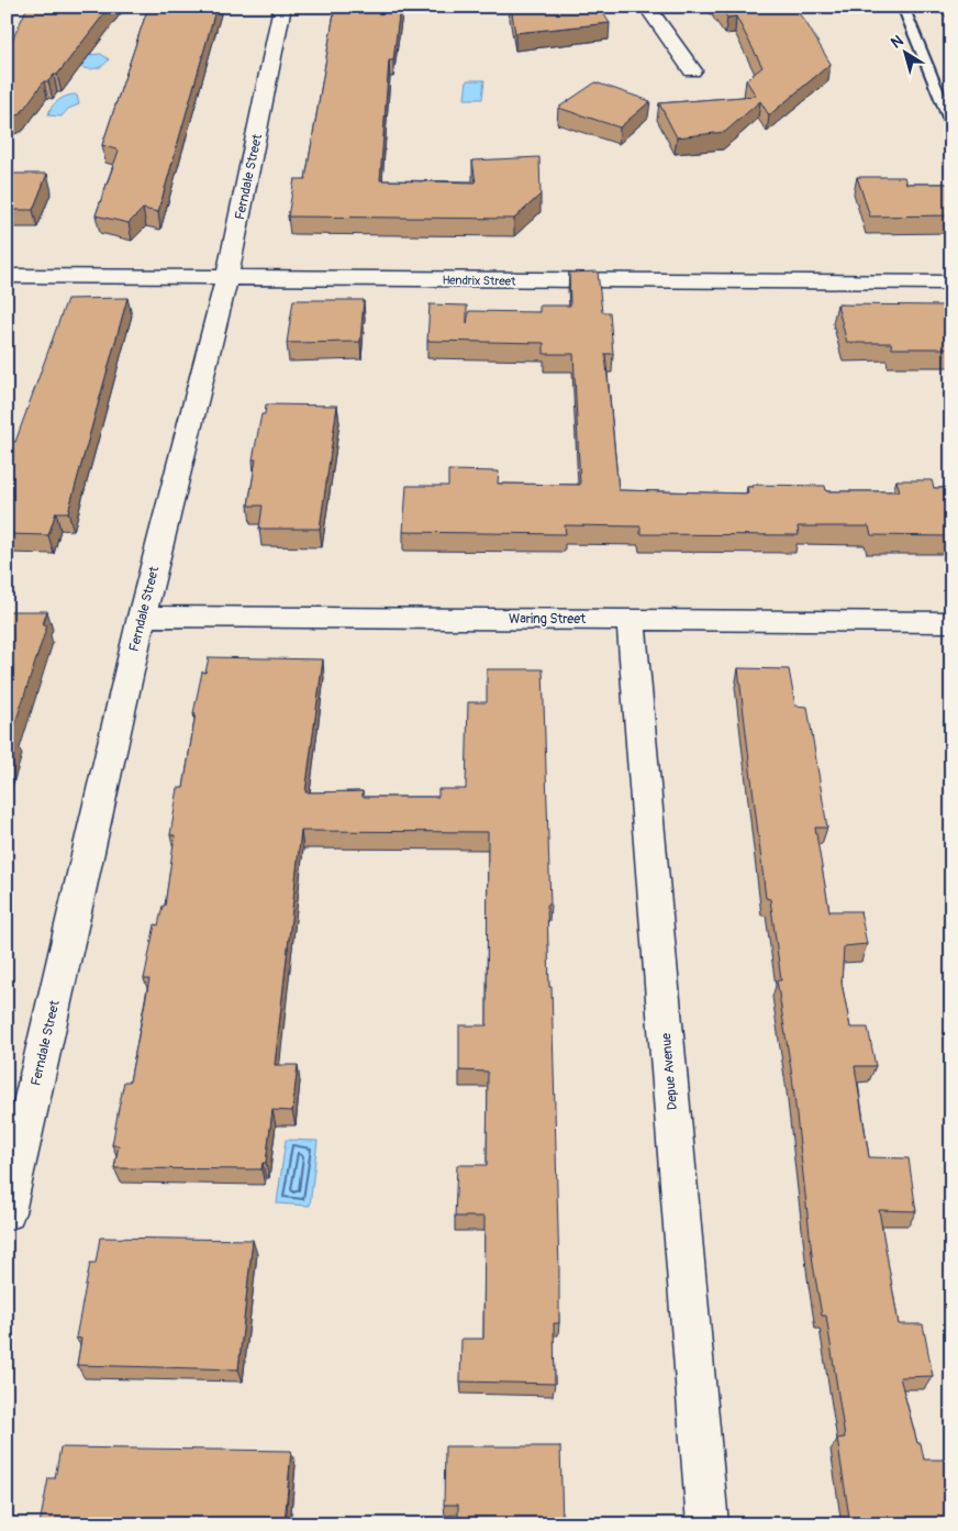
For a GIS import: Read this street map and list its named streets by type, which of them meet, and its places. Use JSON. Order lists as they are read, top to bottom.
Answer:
{
  "streets": {
    "street": [
      "Ferndale Street",
      "Hendrix Street",
      "Waring Street",
      "Depue Avenue"
    ]
  },
  "crossings": [
    ["Ferndale Street", "Hendrix Street"],
    ["Ferndale Street", "Waring Street"],
    ["Waring Street", "Depue Avenue"]
  ],
  "north": "top left"
}
